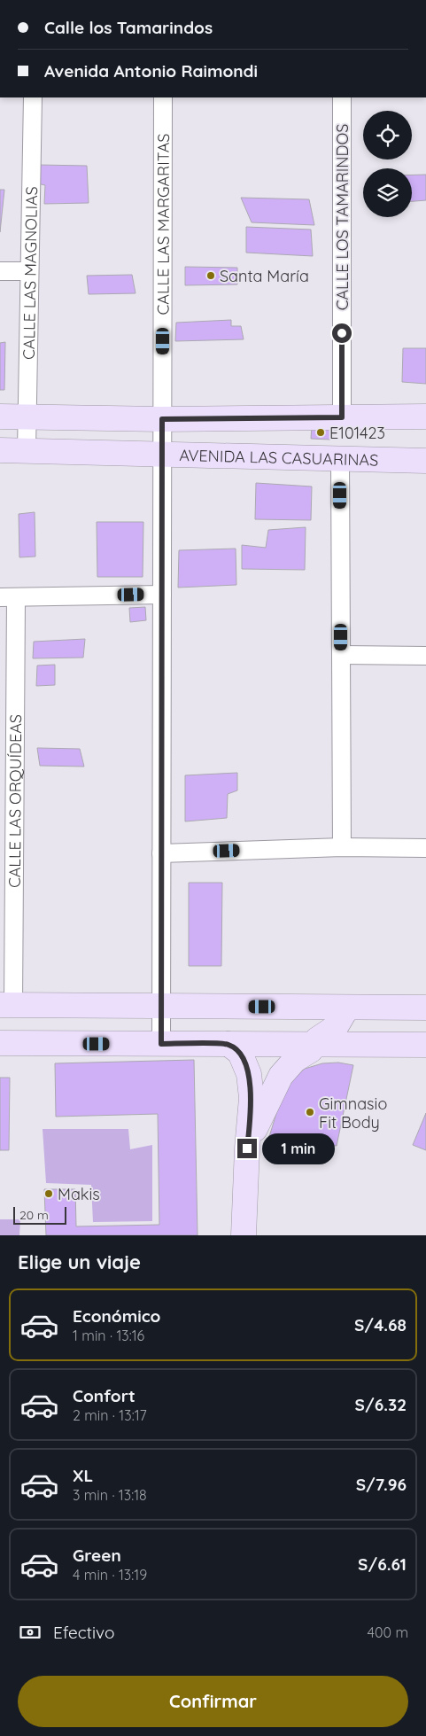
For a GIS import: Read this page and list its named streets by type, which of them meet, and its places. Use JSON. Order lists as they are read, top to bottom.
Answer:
{
  "streets": {
    "street": [
      "CALLE LOS TAMARINDOS",
      "CALLE LAS MARGARITAS",
      "CALLE LAS MAGNOLIAS",
      "AVENIDA LAS CASUARINAS",
      "CALLE LAS ORQUÍDEAS"
    ]
  },
  "crossings": [
    ["CALLE LAS MARGARITAS", "AVENIDA LAS CASUARINAS"],
    ["CALLE LAS MAGNOLIAS", "AVENIDA LAS CASUARINAS"]
  ],
  "places": [
    "Santa María",
    "E101423",
    "Gimnasio Fit Body",
    "Makis"
  ],
  "scale_bar": "20 m",
  "page": {
    "banner": ["Calle los Tamarindos", "Avenida Antonio Raimondi"],
    "bubble": "1 min",
    "scale": "20 m",
    "heading": "Elige un viaje",
    "list": [
      {
        "name": "Económico",
        "note": "1 min · 13:16",
        "value": "S/4.68"
      },
      {
        "name": "Confort",
        "note": "2 min · 13:17",
        "value": "S/6.32"
      },
      {
        "name": "XL",
        "note": "3 min · 13:18",
        "value": "S/7.96"
      },
      {
        "name": "Green",
        "note": "4 min · 13:19",
        "value": "S/6.61"
      }
    ],
    "pay": ["Efectivo", "400 m"],
    "buttons": "Confirmar"
  }
}
